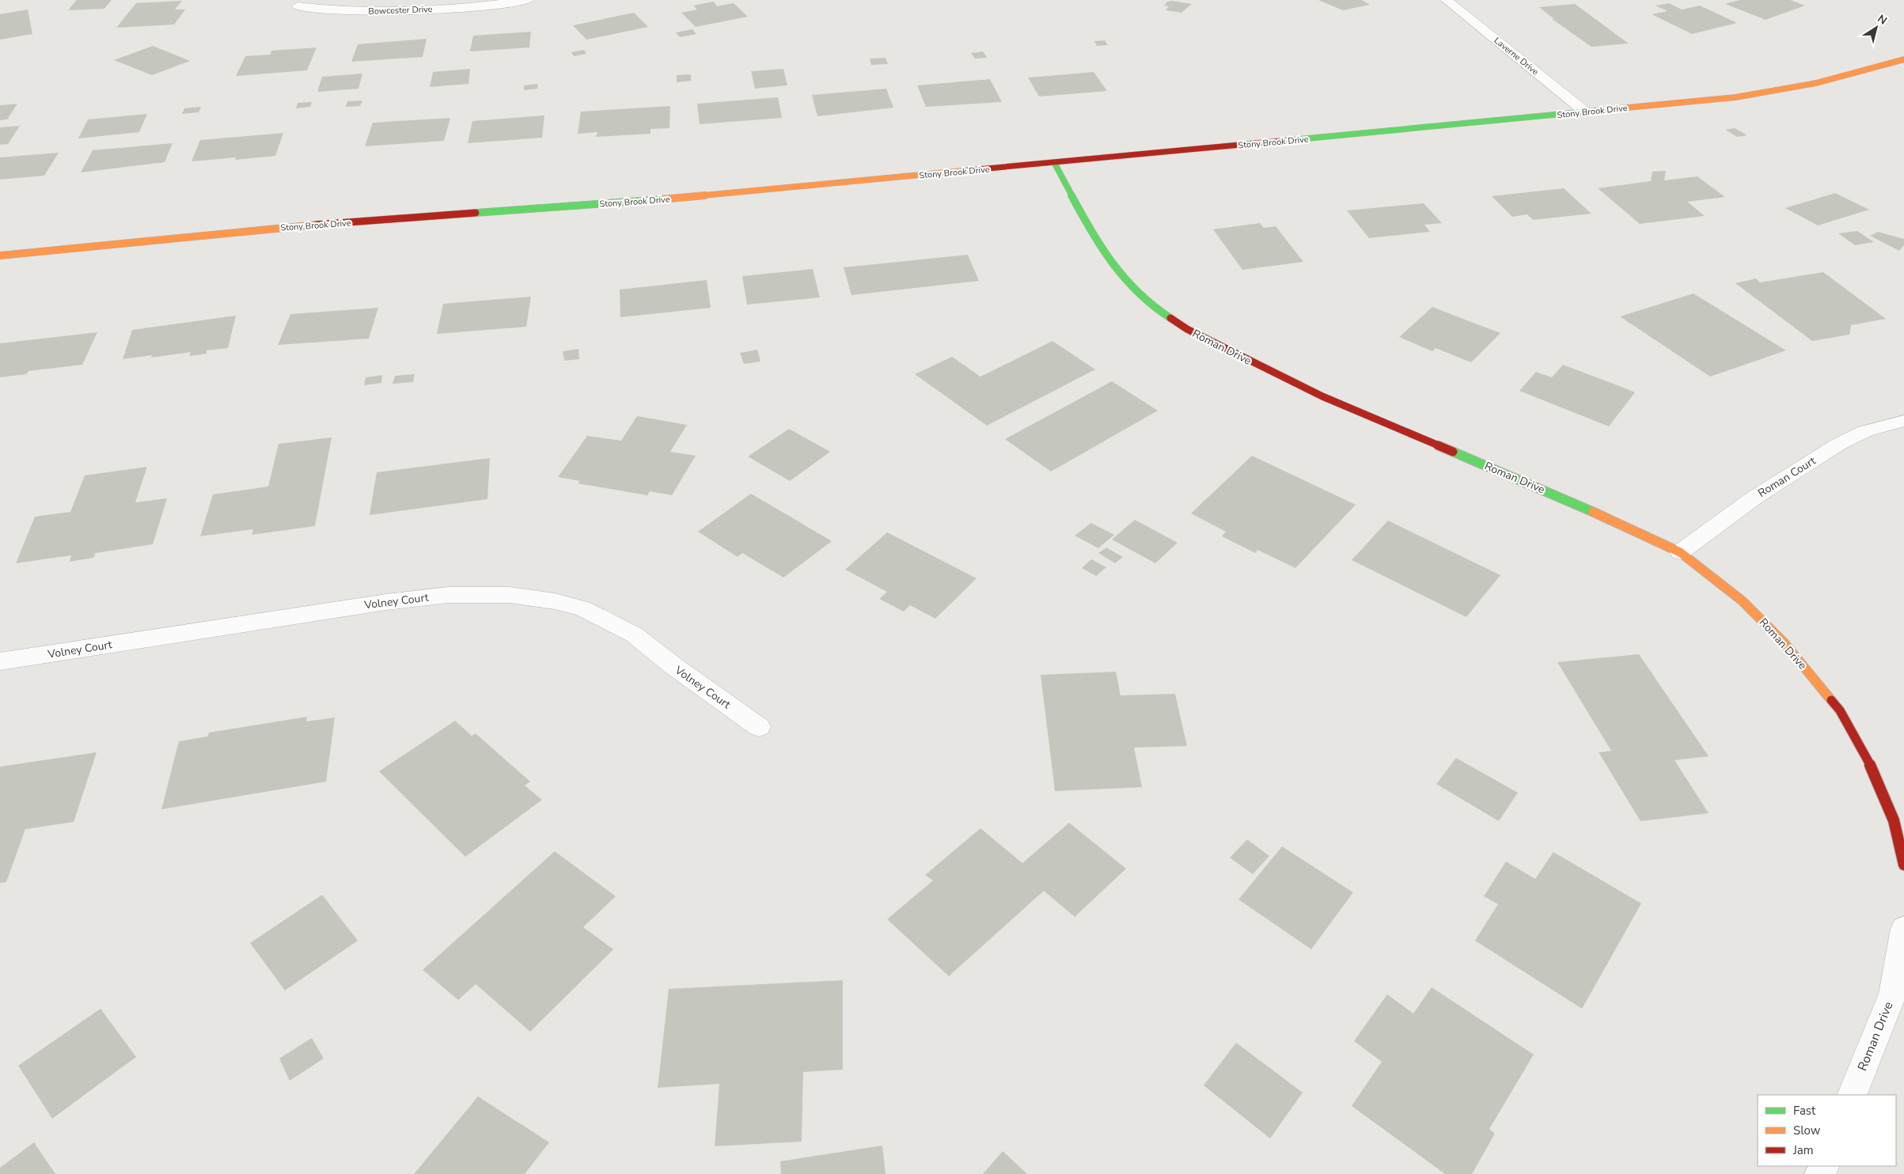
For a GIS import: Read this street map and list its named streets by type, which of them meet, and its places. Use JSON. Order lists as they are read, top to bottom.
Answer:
{
  "streets": {
    "street": [
      "Bowcester Drive",
      "Laverne Drive",
      "Stony Brook Drive",
      "Roman Drive",
      "Roman Court",
      "Volney Court"
    ]
  },
  "crossings": [
    ["Laverne Drive", "Stony Brook Drive"],
    ["Stony Brook Drive", "Roman Drive"],
    ["Roman Drive", "Roman Court"]
  ],
  "legend": ["Fast", "Slow", "Jam"],
  "north": "top right"
}
